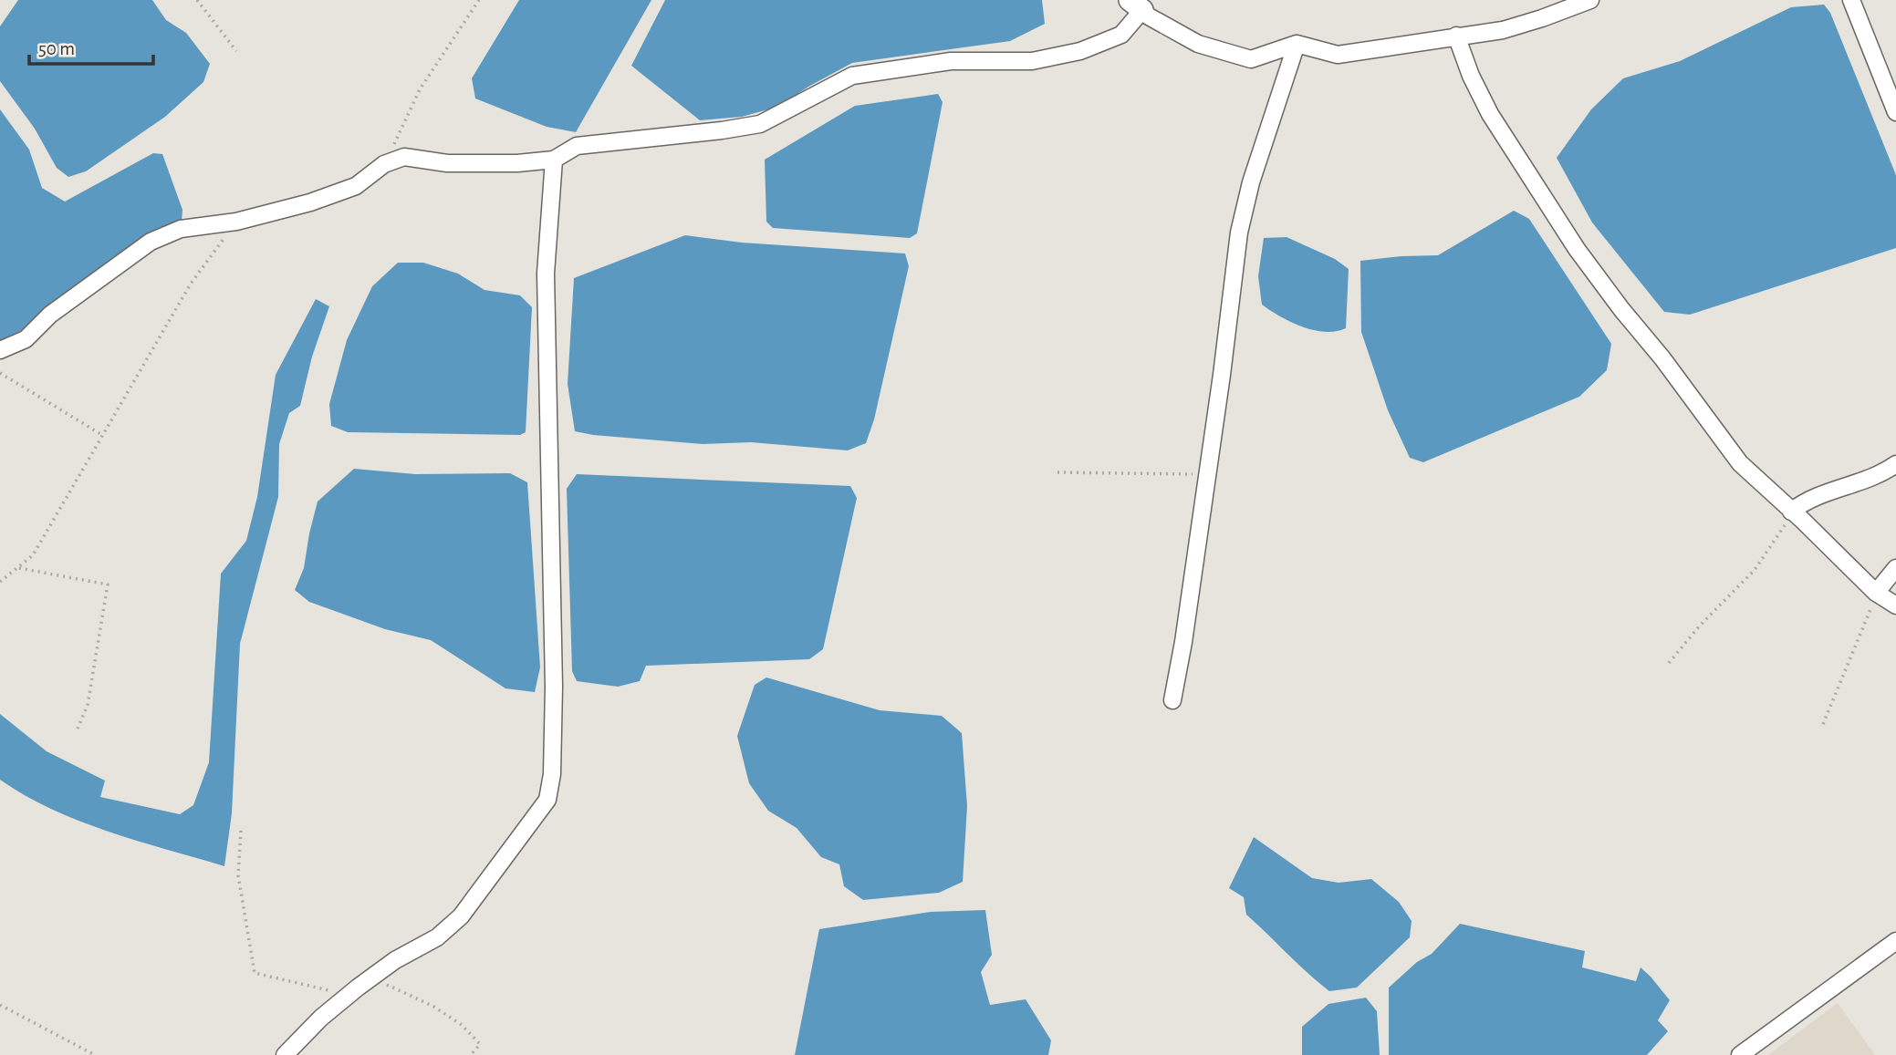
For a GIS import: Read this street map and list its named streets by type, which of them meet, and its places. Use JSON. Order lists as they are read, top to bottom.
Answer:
{
  "scale_bar": "50 m"
}
